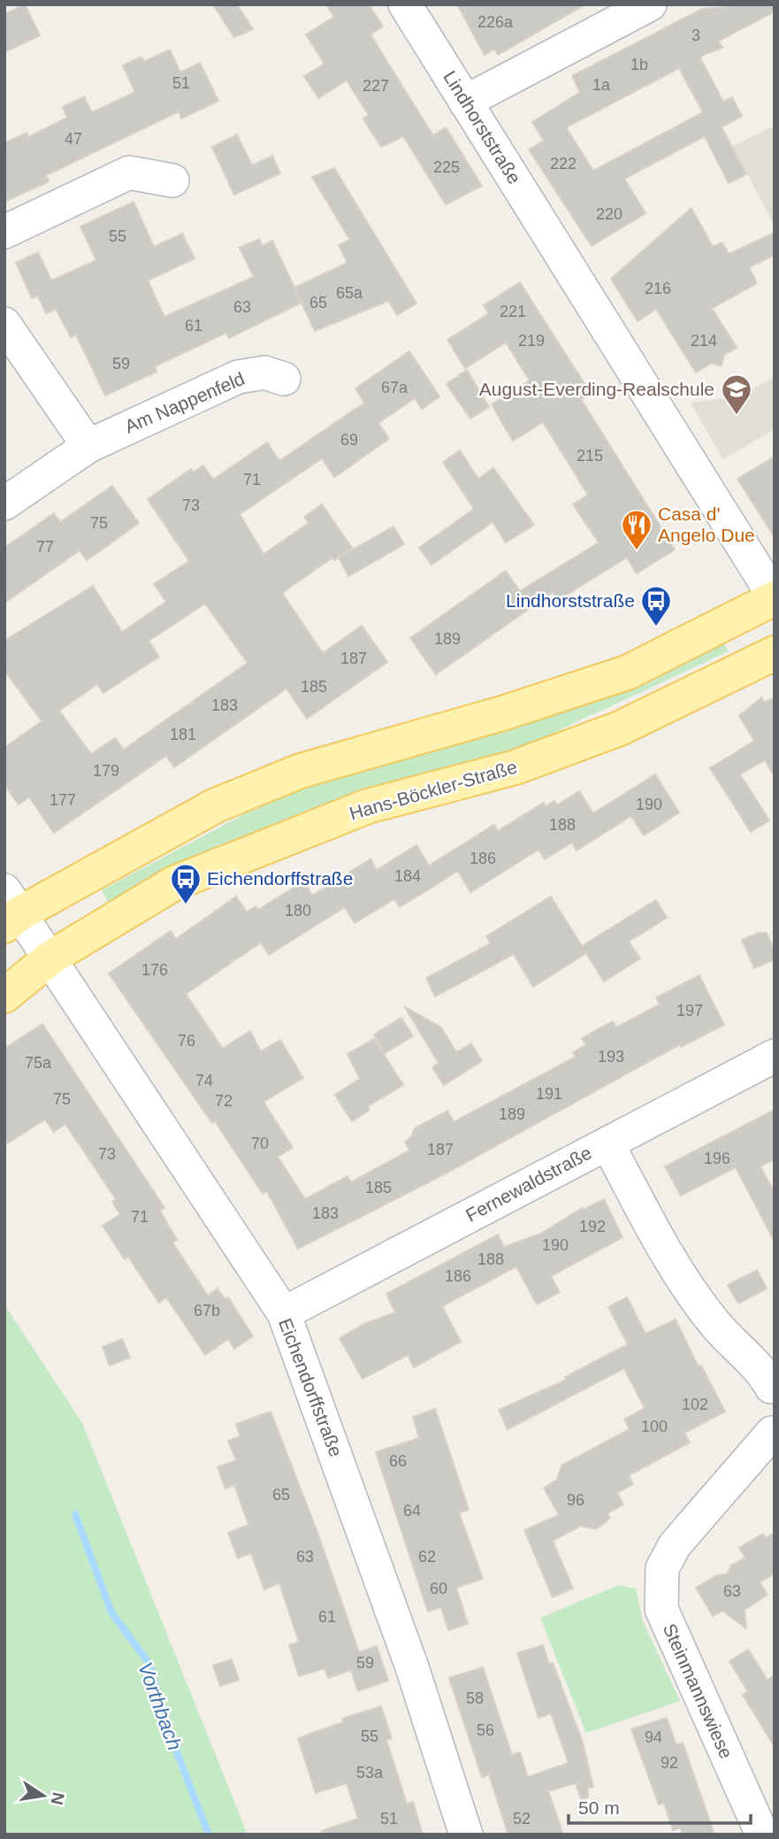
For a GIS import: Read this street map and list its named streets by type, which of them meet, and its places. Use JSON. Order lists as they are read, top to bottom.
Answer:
{
  "streets": {
    "main road": ["Hans-Böckler-Straße"],
    "street": [
      "Lindhorststraße",
      "Am Nappenfeld",
      "Fernewaldstraße",
      "Eichendorffstraße",
      "Steinmannswiese"
    ]
  },
  "crossings": [
    ["Hans-Böckler-Straße", "Eichendorffstraße"],
    ["Fernewaldstraße", "Eichendorffstraße"],
    ["Fernewaldstraße", "Steinmannswiese"]
  ],
  "water": ["Vorthbach"],
  "places": {
    "school or university": ["August-Everding-Realschule"],
    "restaurant": ["Casa d' Angelo Due"],
    "bus stop": ["Lindhorststraße", "Eichendorffstraße"]
  },
  "house_numbers": [
    "226a",
    "3",
    "1b",
    "51",
    "1a",
    "227",
    "47",
    "222",
    "225",
    "220",
    "55",
    "216",
    "65a",
    "65",
    "63",
    "221",
    "61",
    "219",
    "214",
    "59",
    "67a",
    "69",
    "215",
    "71",
    "73",
    "75",
    "77",
    "189",
    "187",
    "185",
    "183",
    "181",
    "179",
    "177",
    "190",
    "188",
    "186",
    "184",
    "180",
    "176",
    "197",
    "76",
    "193",
    "75a",
    "74",
    "191",
    "75",
    "72",
    "189",
    "70",
    "187",
    "73",
    "196",
    "185",
    "183",
    "71",
    "192",
    "190",
    "188",
    "186",
    "67b",
    "102",
    "100",
    "66",
    "65",
    "96",
    "64",
    "63",
    "62",
    "60",
    "63",
    "61",
    "59",
    "58",
    "56",
    "55",
    "94",
    "92",
    "53a",
    "51",
    "52"
  ],
  "scale_bar": "50 m",
  "north": "right"
}
